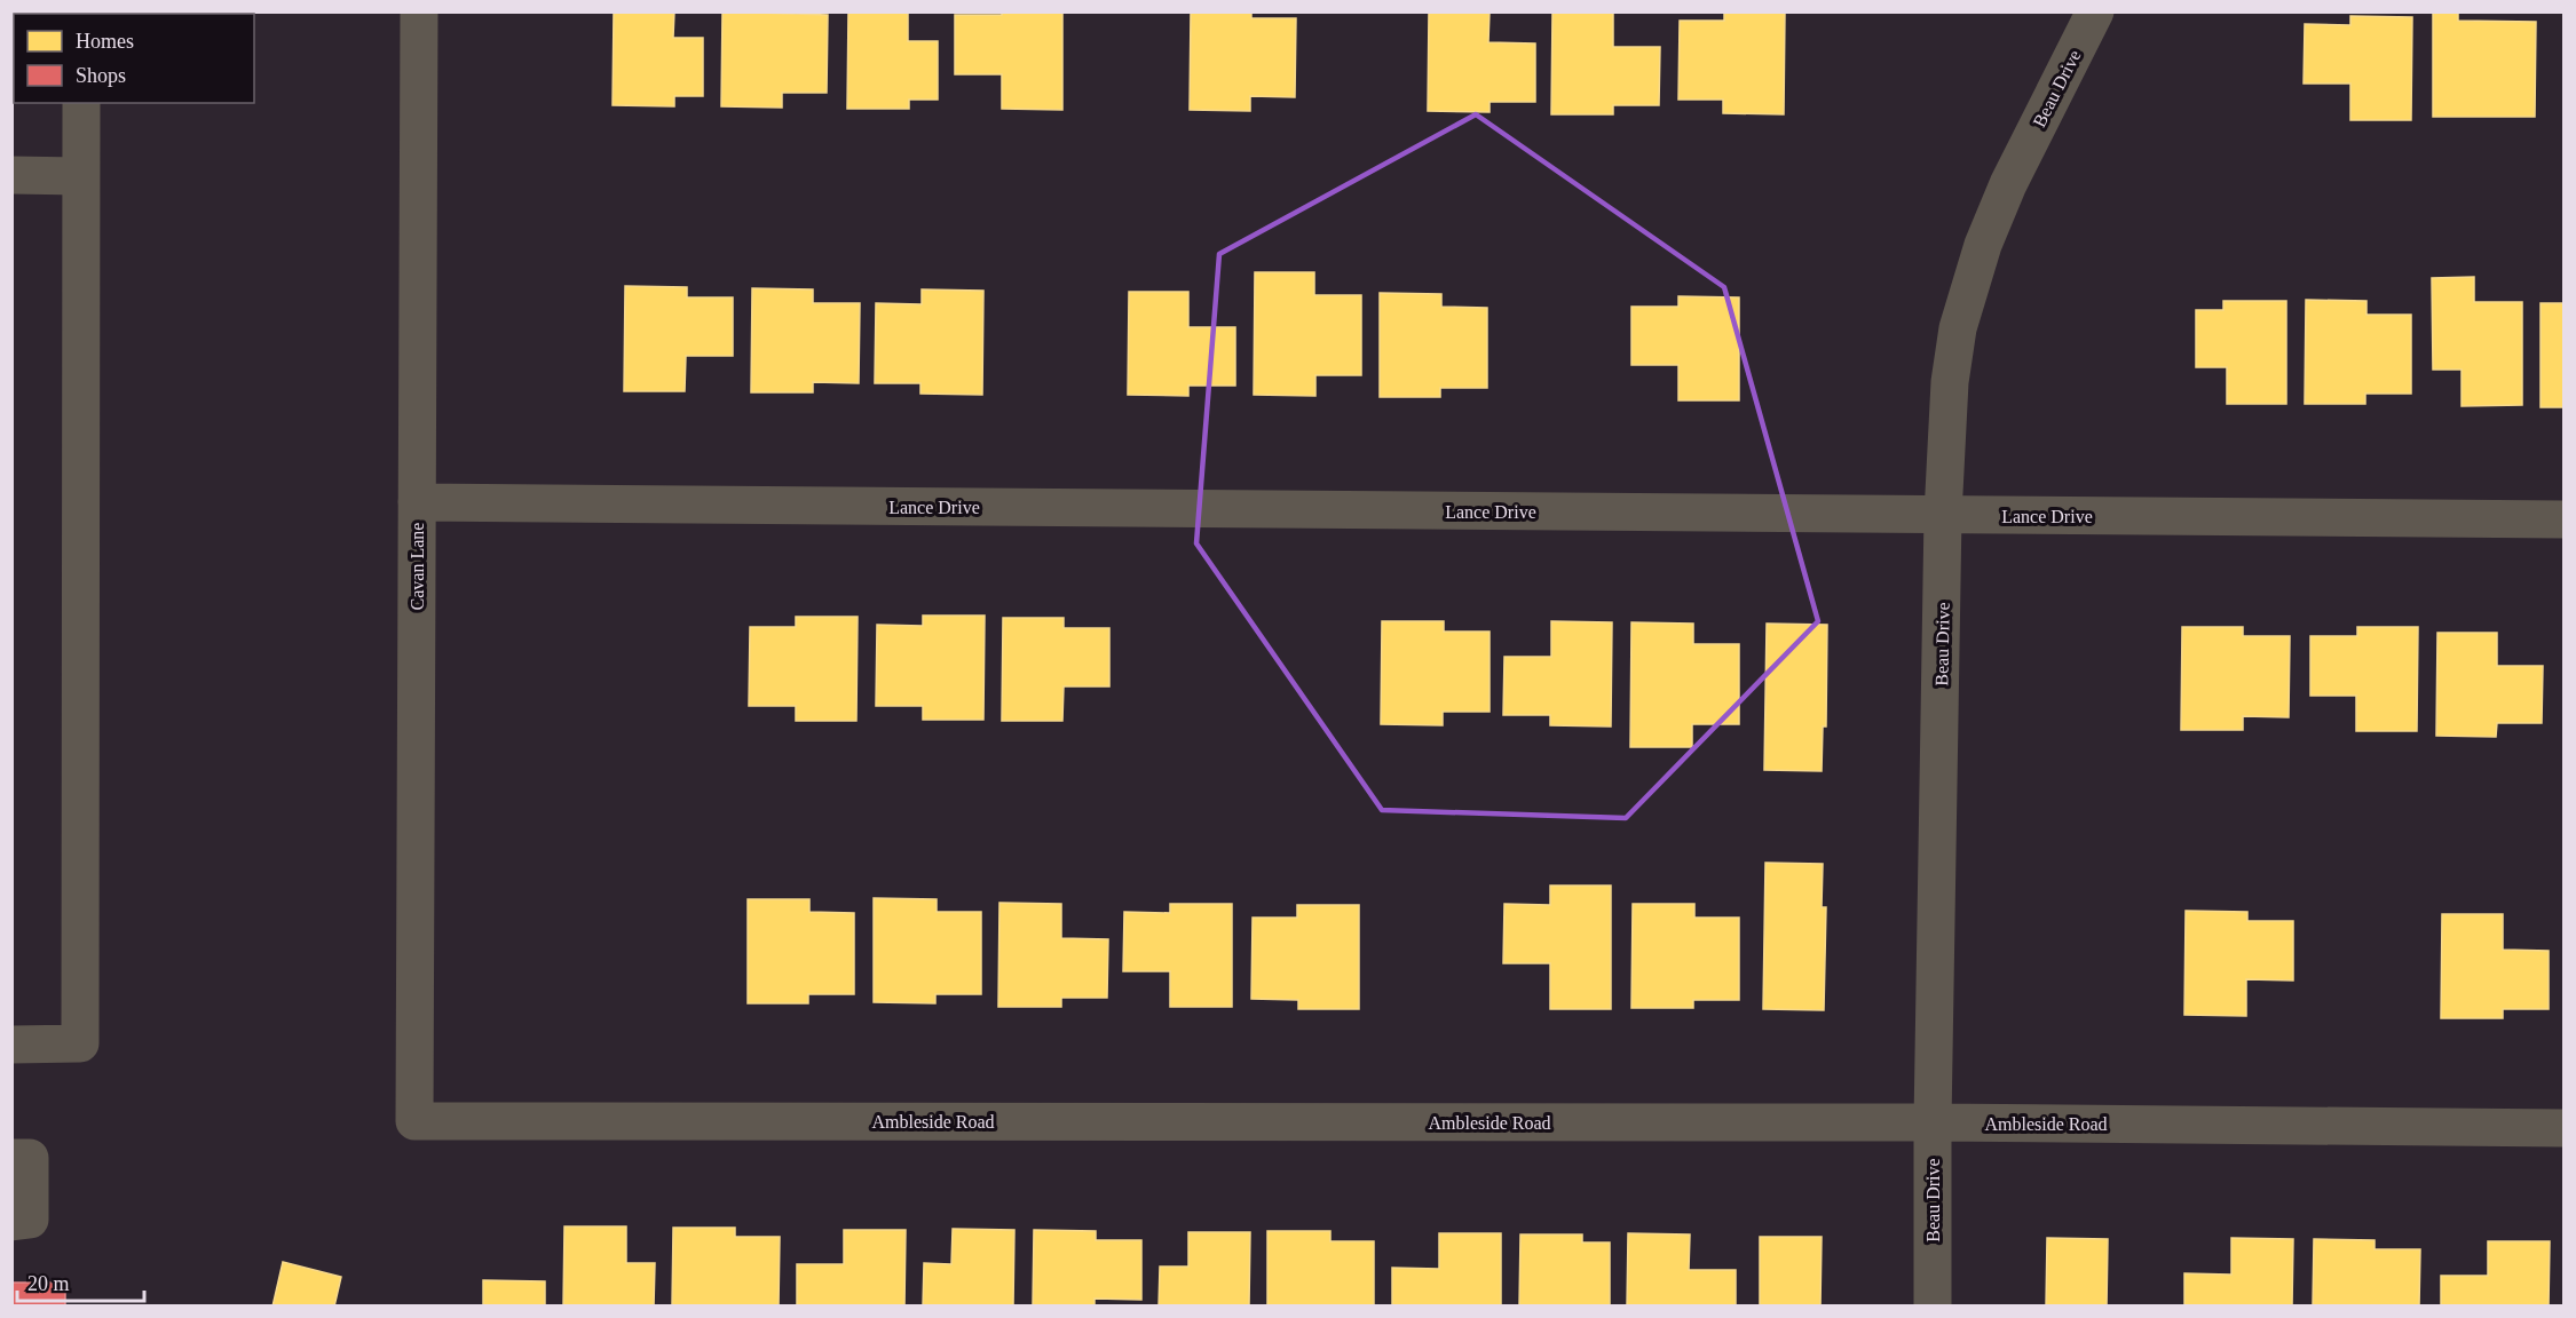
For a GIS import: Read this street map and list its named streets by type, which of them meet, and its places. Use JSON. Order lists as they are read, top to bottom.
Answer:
{
  "streets": {
    "street": [
      "Beau Drive",
      "Lance Drive",
      "Cavan Lane",
      "Ambleside Road"
    ]
  },
  "crossings": [
    ["Beau Drive", "Lance Drive"],
    ["Beau Drive", "Ambleside Road"],
    ["Lance Drive", "Cavan Lane"],
    ["Cavan Lane", "Ambleside Road"]
  ],
  "legend": ["Homes", "Shops"],
  "scale_bar": "20 m"
}
